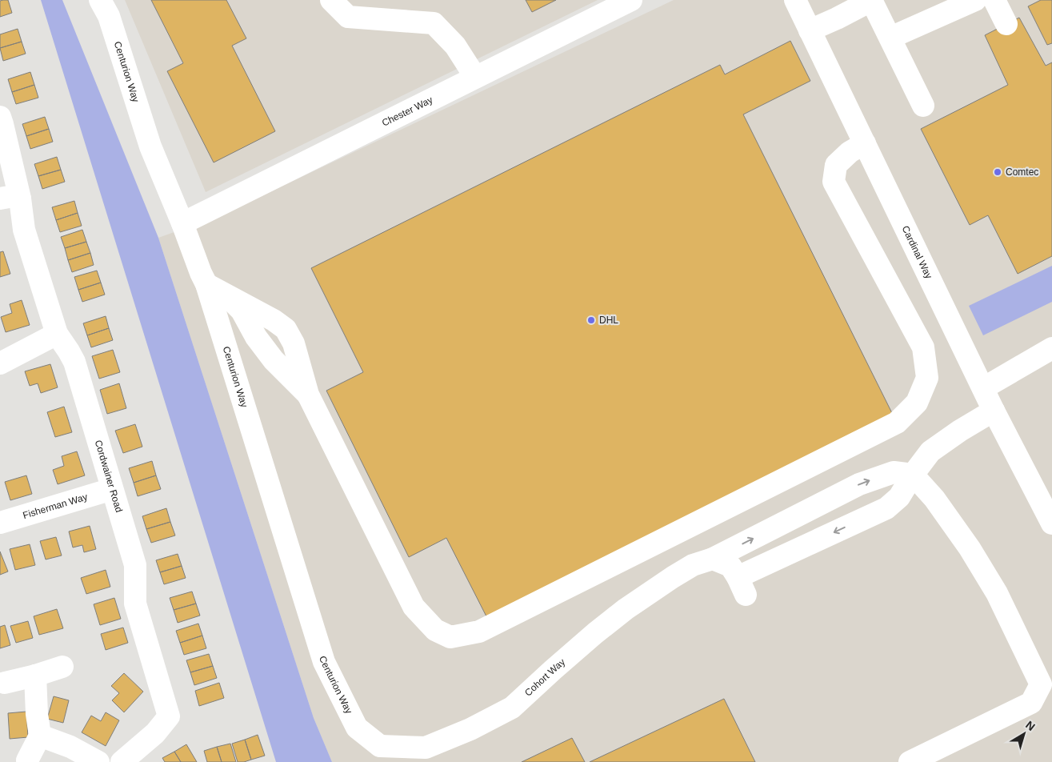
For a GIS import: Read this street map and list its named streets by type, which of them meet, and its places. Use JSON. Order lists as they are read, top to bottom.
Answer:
{
  "streets": {
    "street": [
      "Centurion Way",
      "Chester Way",
      "Cardinal Way",
      "Cordwainer Road",
      "Fisherman Way",
      "Cohort Way"
    ]
  },
  "crossings": [
    ["Centurion Way", "Chester Way"],
    ["Centurion Way", "Cohort Way"],
    ["Cordwainer Road", "Fisherman Way"]
  ],
  "one_way": ["Cohort Way"],
  "places": ["Comtec", "DHL"],
  "north": "top right"
}
